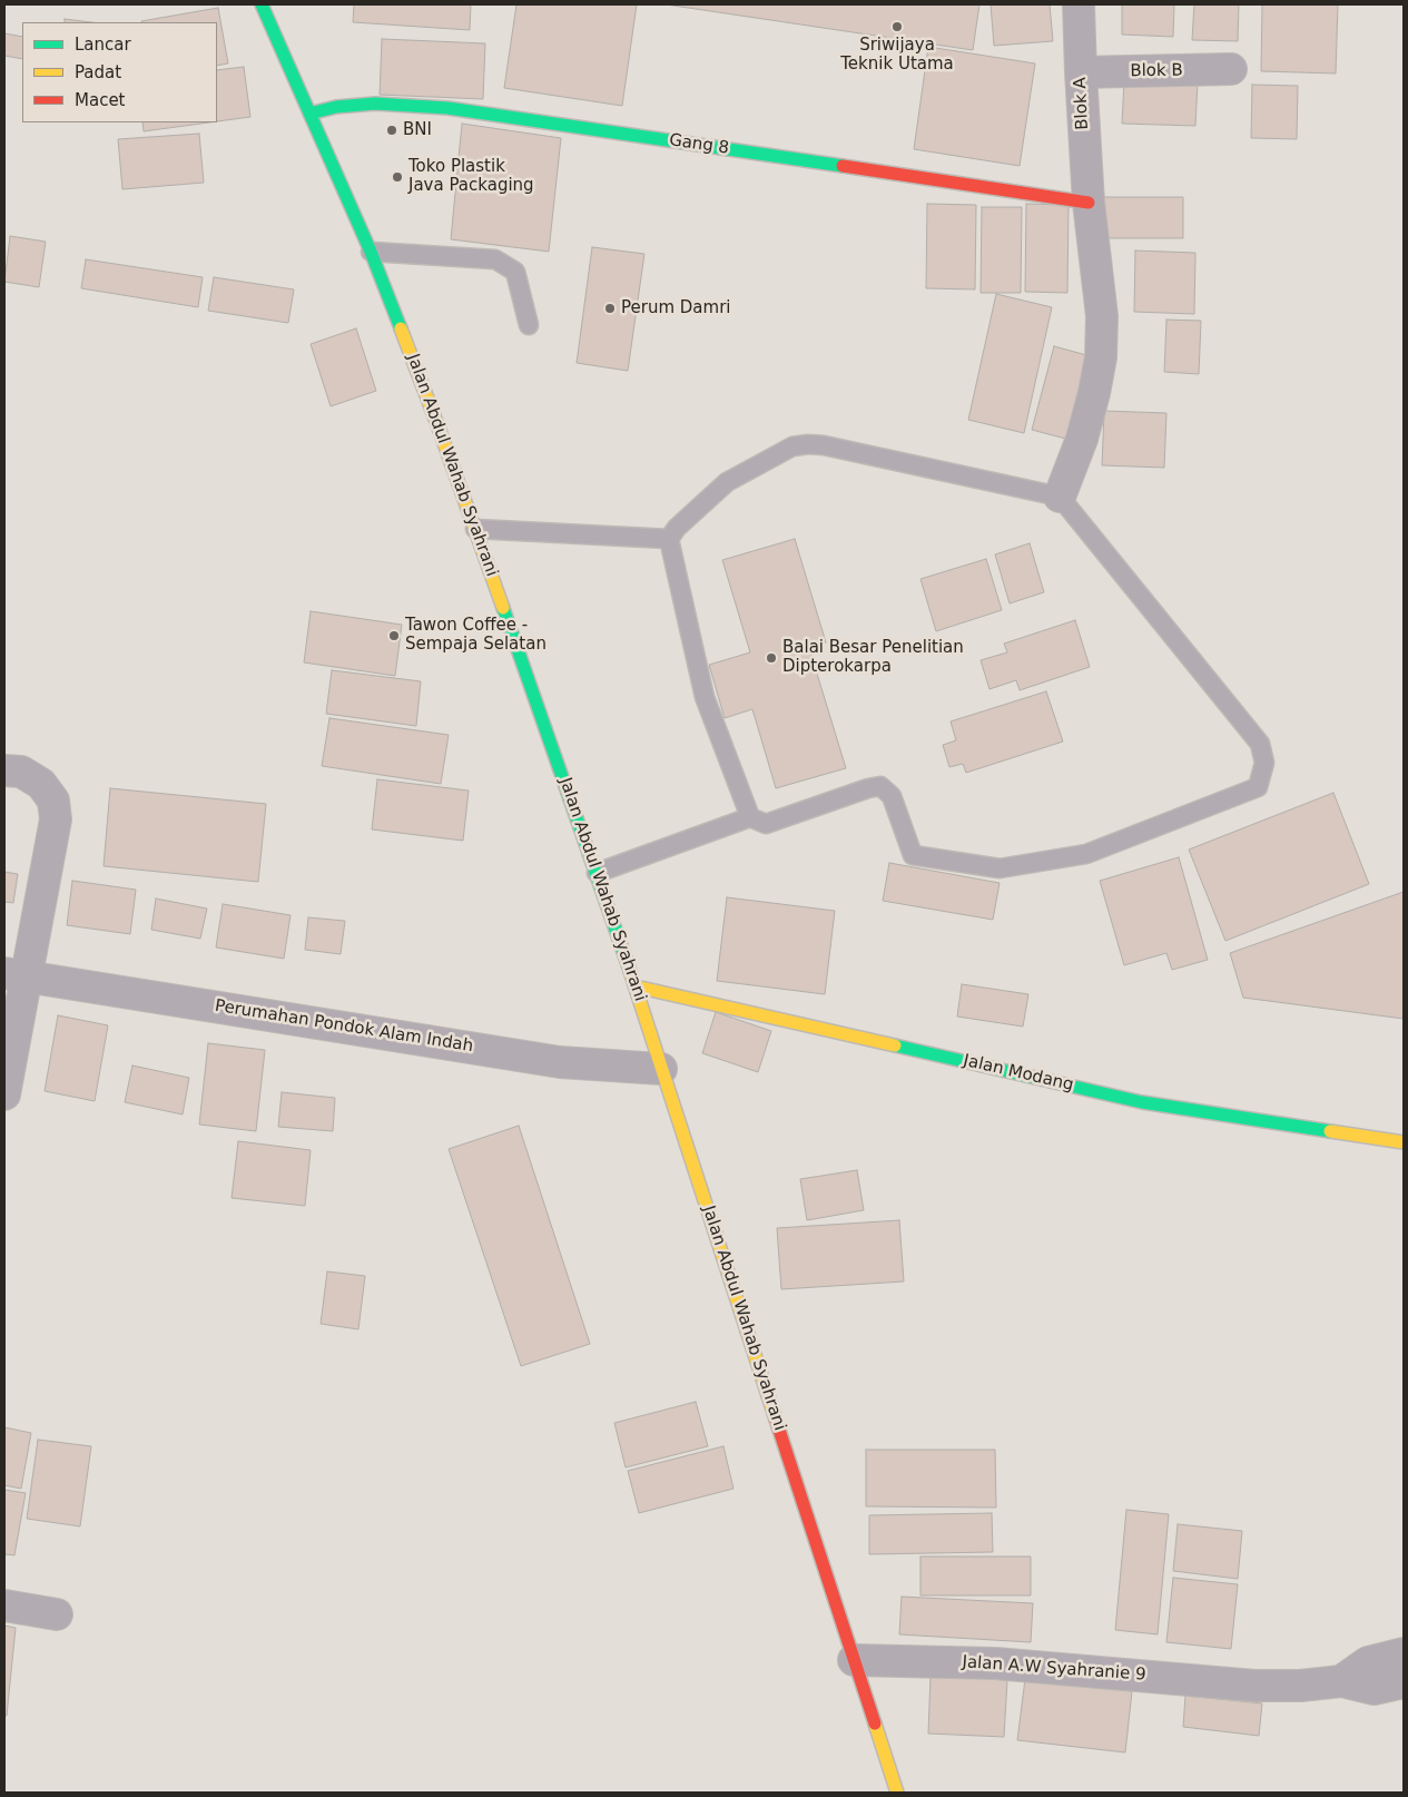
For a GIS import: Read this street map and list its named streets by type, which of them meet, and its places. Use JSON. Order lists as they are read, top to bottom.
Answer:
{
  "streets": {
    "main road": ["Gang 8", "Jalan Abdul Wahab Syahrani", "Jalan Modang"],
    "street": [
      "Blok B",
      "Blok A",
      "Perumahan Pondok Alam Indah",
      "Jalan A.W Syahranie 9"
    ]
  },
  "crossings": [
    ["Blok B", "Blok A"],
    ["Blok A", "Gang 8"],
    ["Gang 8", "Jalan Abdul Wahab Syahrani"],
    ["Jalan Abdul Wahab Syahrani", "Perumahan Pondok Alam Indah"],
    ["Jalan Abdul Wahab Syahrani", "Jalan Modang"],
    ["Jalan Abdul Wahab Syahrani", "Jalan A.W Syahranie 9"]
  ],
  "places": [
    "Sriwijaya Teknik Utama",
    "BNI",
    "Toko Plastik Java Packaging",
    "Perum Damri",
    "Tawon Coffee - Sempaja Selatan",
    "Balai Besar Penelitian Dipterokarpa"
  ],
  "legend": ["Lancar", "Padat", "Macet"]
}
